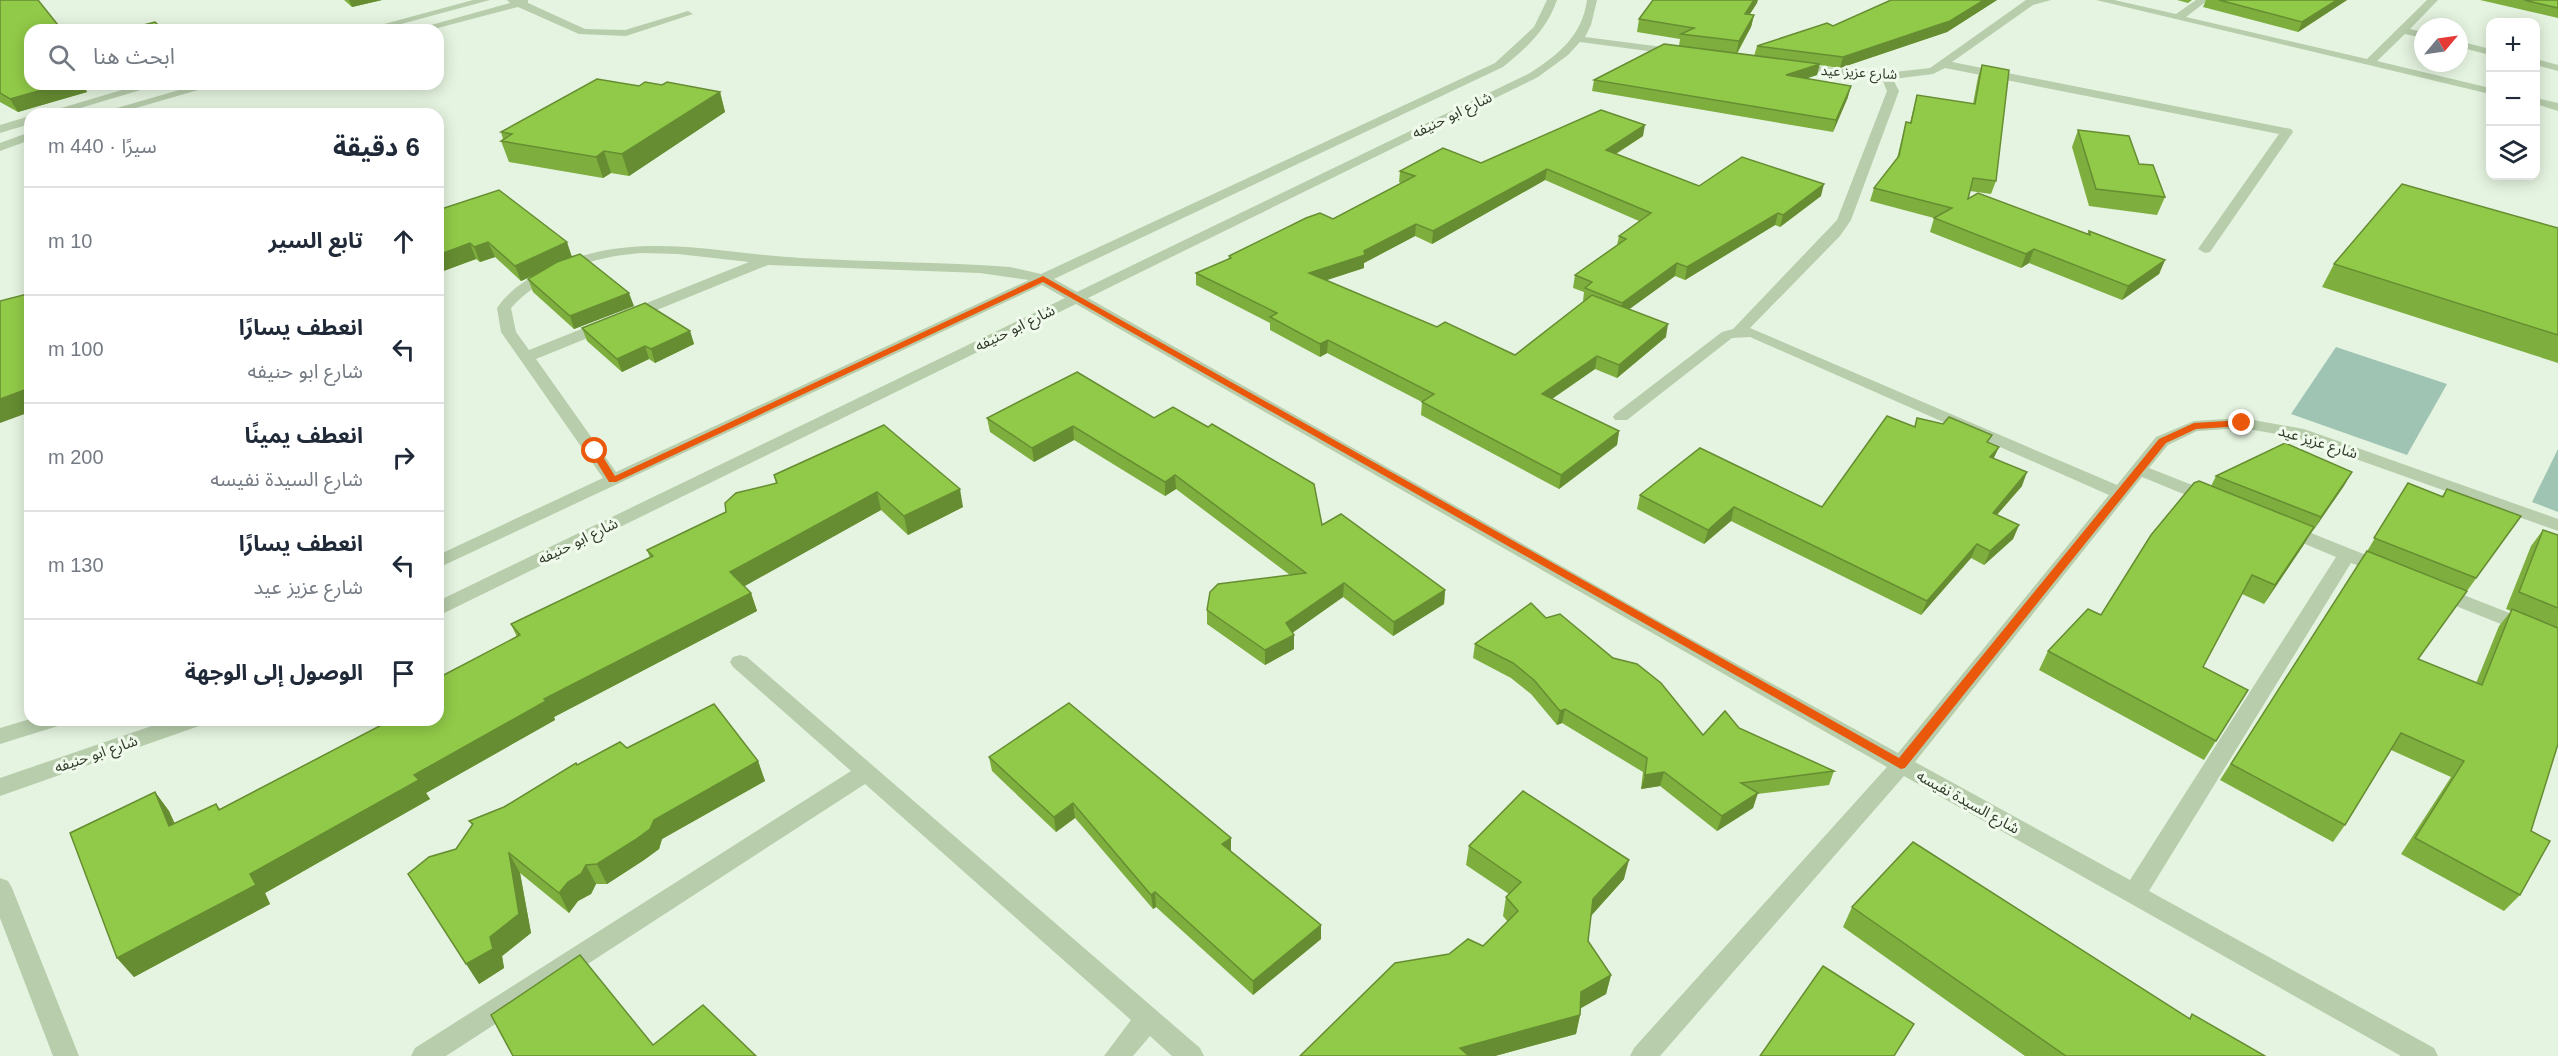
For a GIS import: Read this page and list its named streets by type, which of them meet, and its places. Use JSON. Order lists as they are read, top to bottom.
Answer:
{
  "streets": {
    "street": ["شارع عزيز عيد", "شارع ابو حنيفه", "شارع السيدة نفيسه"]
  },
  "crossings": [
    ["شارع عزيز عيد", "شارع السيدة نفيسه"],
    ["شارع ابو حنيفه", "شارع السيدة نفيسه"]
  ],
  "north": "top right",
  "page": {
    "map_buttons": ["+", "−"],
    "search": "ابحث هنا",
    "heading": ["6 دقيقة", "سيرًا · 440 m"],
    "list": [
      ["تابع السير", "10 m"],
      ["انعطف يسارًا", "شارع ابو حنيفه", "100 m"],
      ["انعطف يمينًا", "شارع السيدة نفيسه", "200 m"],
      ["انعطف يسارًا", "شارع عزيز عيد", "130 m"],
      "الوصول إلى الوجهة"
    ]
  }
}
